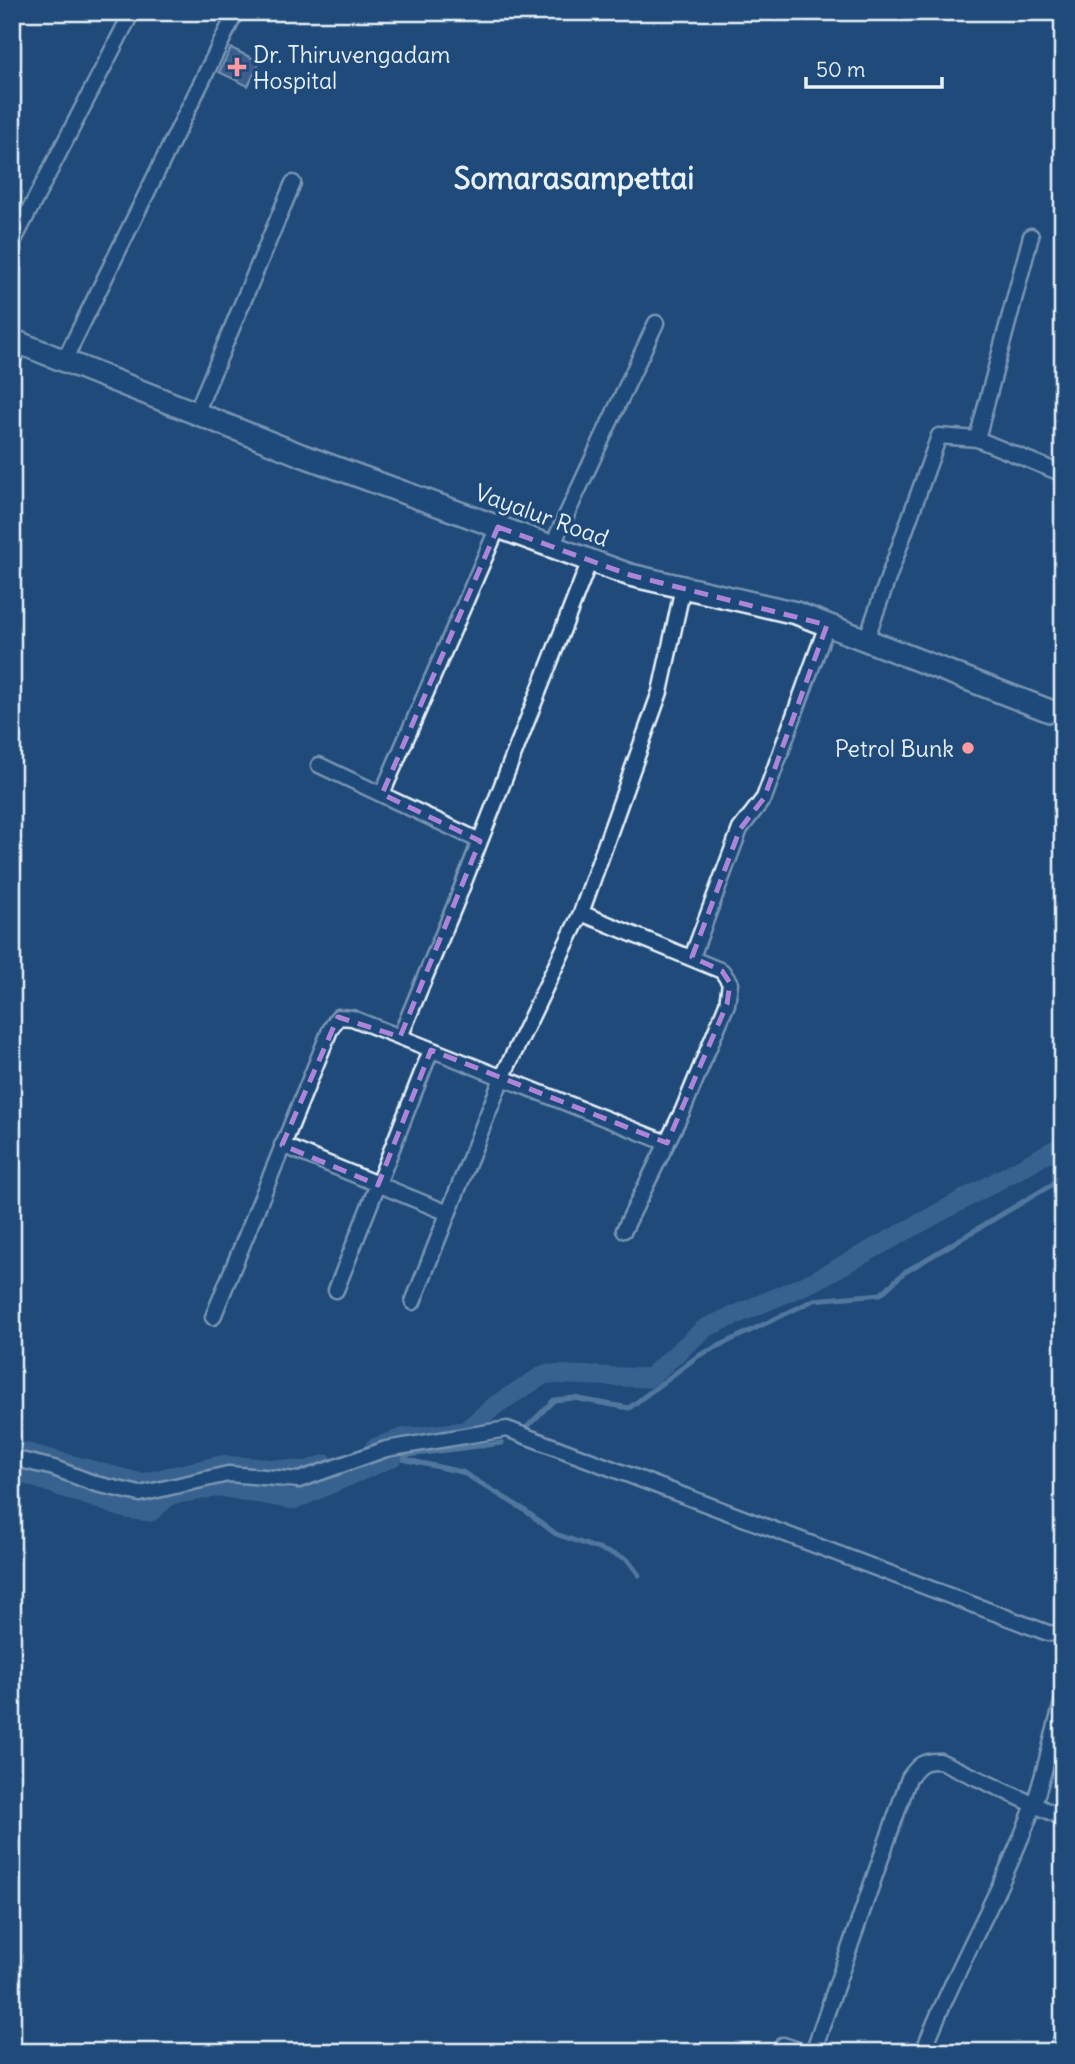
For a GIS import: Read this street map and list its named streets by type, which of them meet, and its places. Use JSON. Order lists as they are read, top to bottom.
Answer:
{
  "streets": {
    "main road": ["Vayalur Road"]
  },
  "districts": ["Somarasampettai"],
  "places": {
    "health": ["Dr. Thiruvengadam Hospital"],
    "other": ["Petrol Bunk"]
  },
  "scale_bar": "50 m"
}
